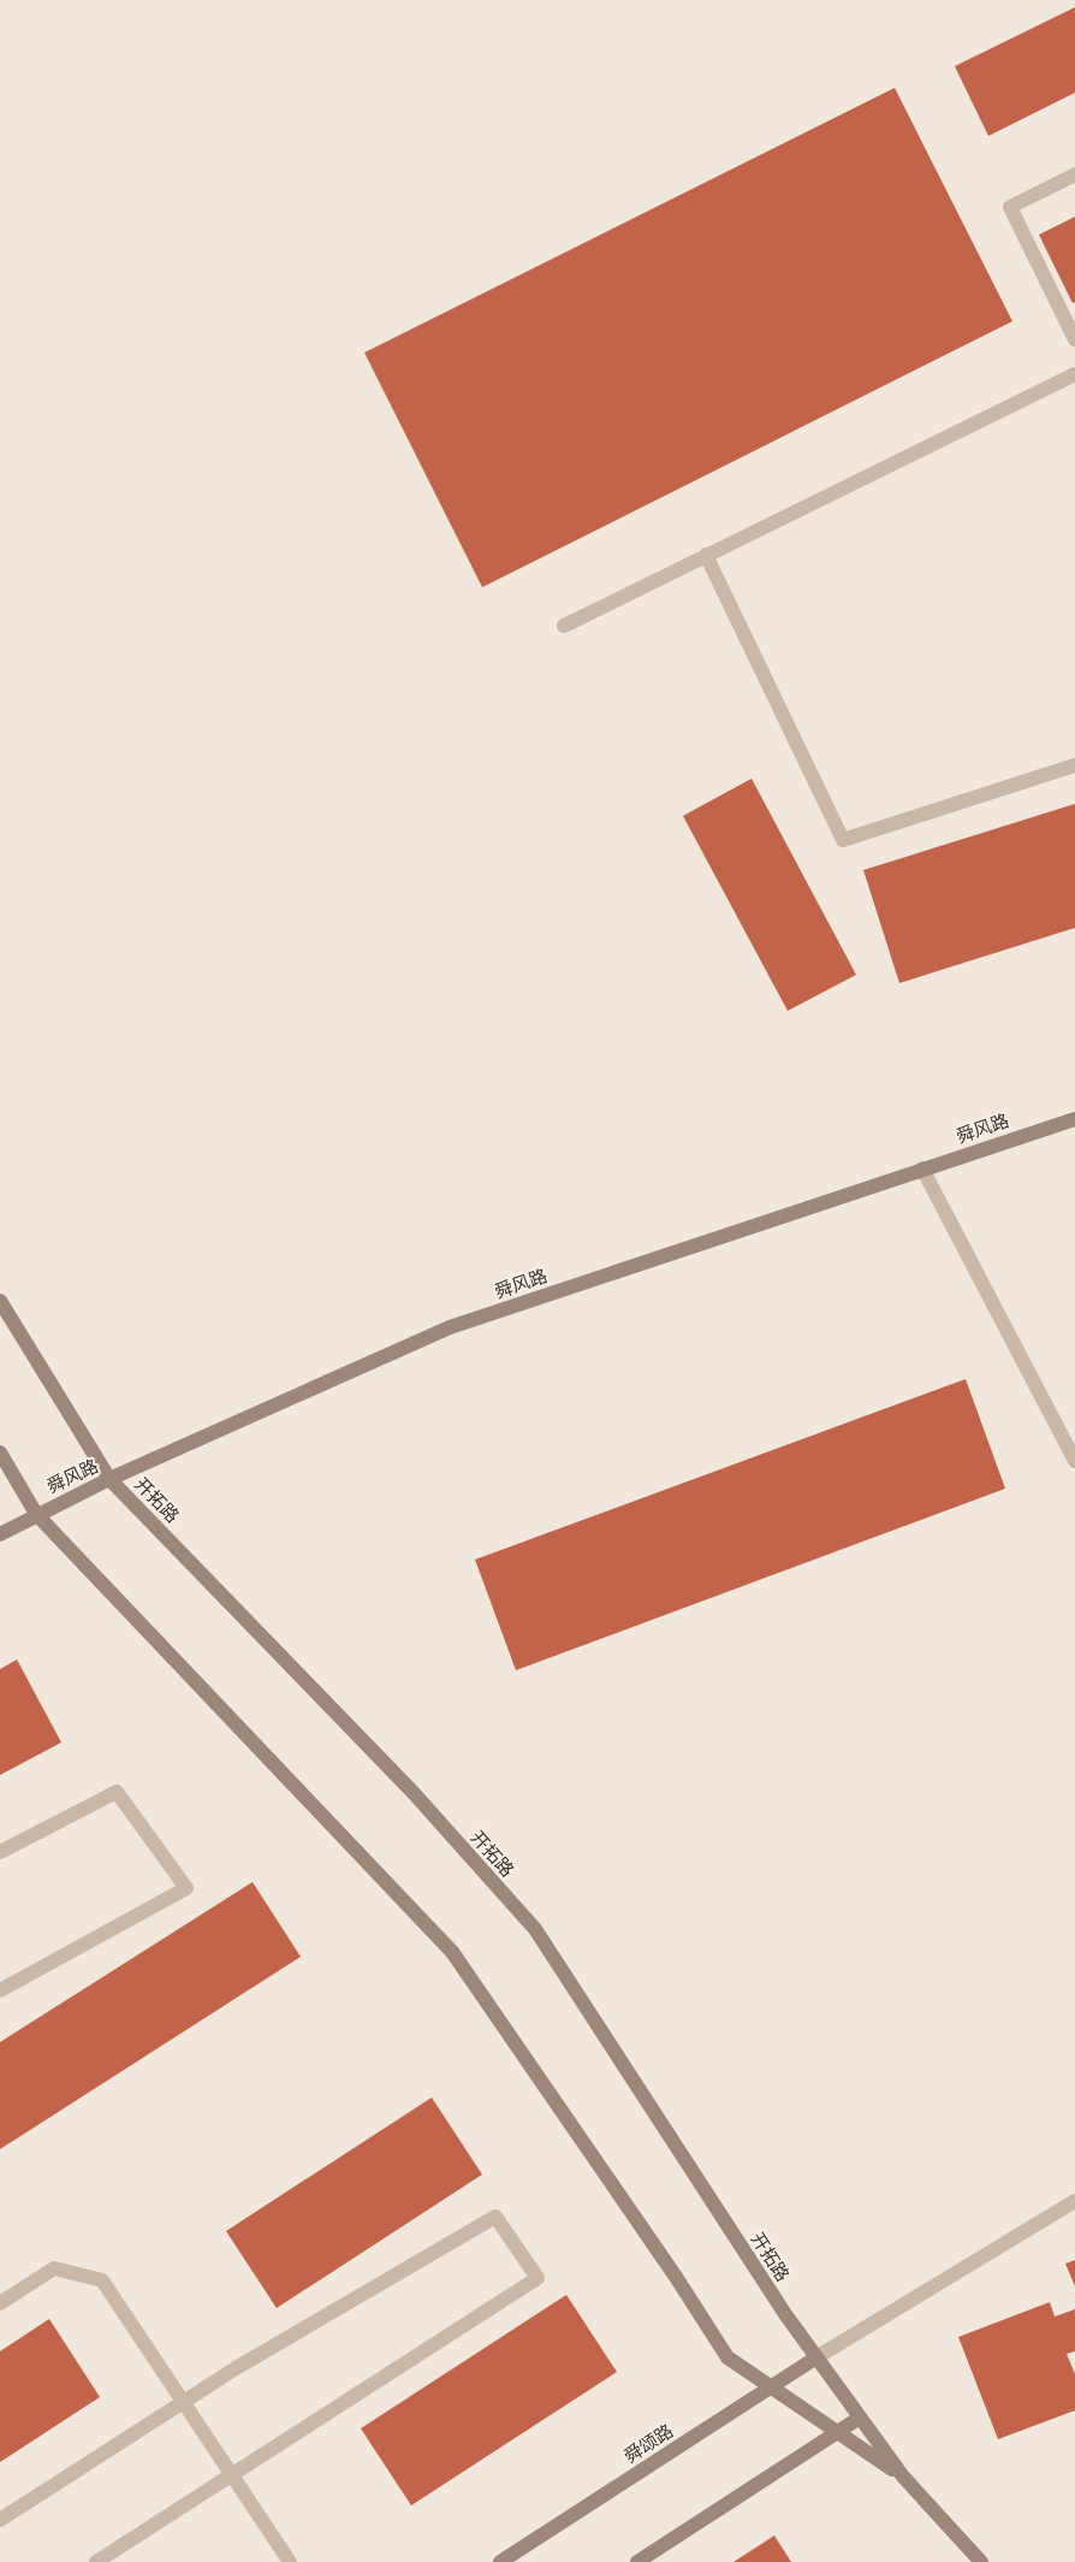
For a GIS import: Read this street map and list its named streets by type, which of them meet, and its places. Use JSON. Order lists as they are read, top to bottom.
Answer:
{
  "streets": {
    "main road": ["舜风路", "开拓路", "舜颂路"]
  },
  "crossings": [
    ["舜风路", "开拓路"],
    ["开拓路", "舜颂路"]
  ]
}
